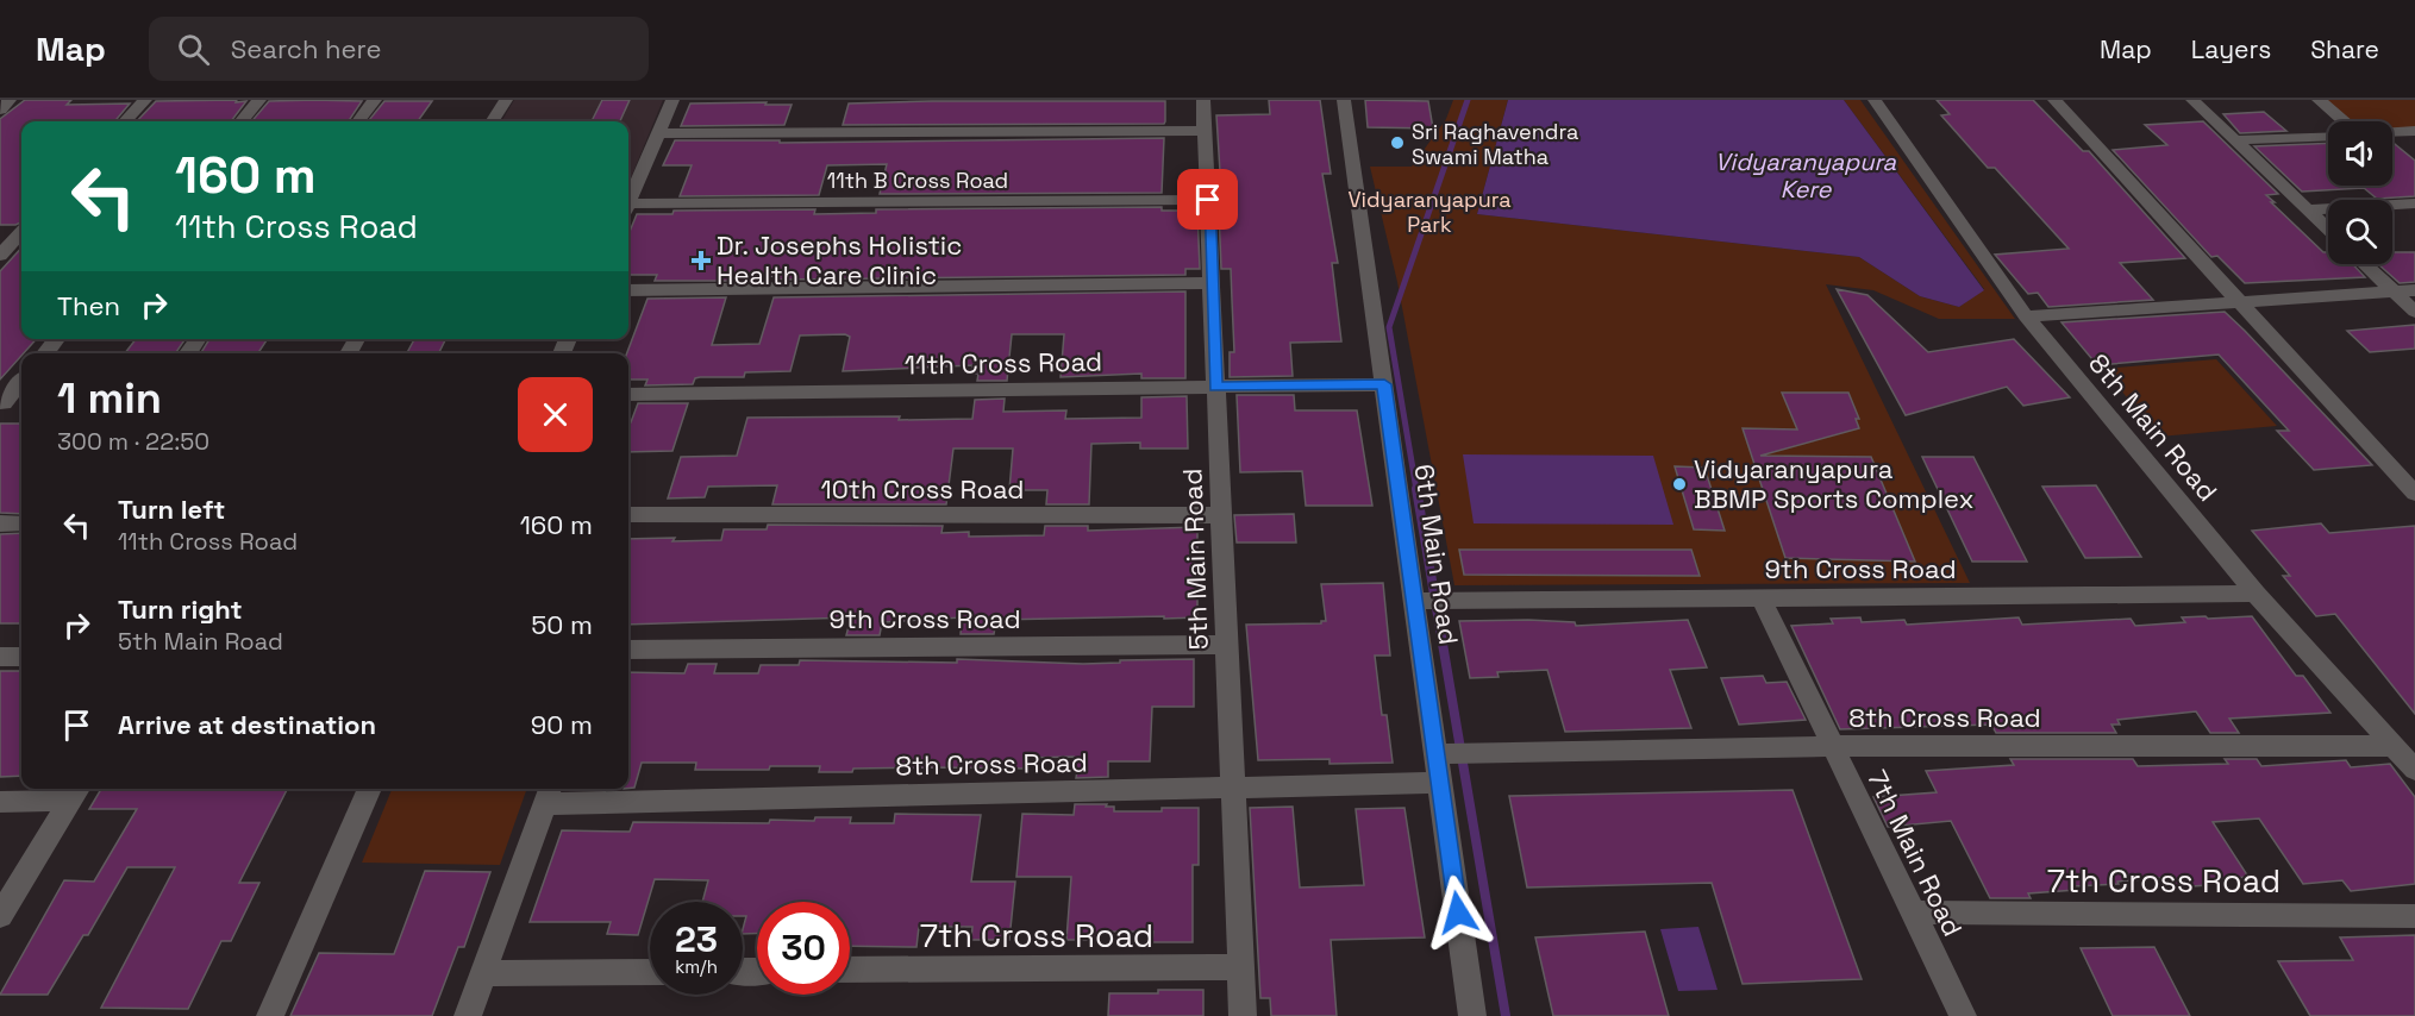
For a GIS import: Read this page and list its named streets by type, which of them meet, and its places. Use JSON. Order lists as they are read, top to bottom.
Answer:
{
  "streets": {
    "street": [
      "11th B Cross Road",
      "11th Cross Road",
      "8th Main Road",
      "10th Cross Road",
      "6th Main Road",
      "5th Main Road",
      "9th Cross Road",
      "8th Cross Road",
      "7th Main Road",
      "7th Cross Road"
    ]
  },
  "crossings": [
    ["11th B Cross Road", "5th Main Road"],
    ["11th Cross Road", "6th Main Road"],
    ["11th Cross Road", "5th Main Road"],
    ["8th Main Road", "9th Cross Road"],
    ["8th Main Road", "8th Cross Road"],
    ["10th Cross Road", "5th Main Road"],
    ["6th Main Road", "9th Cross Road"],
    ["6th Main Road", "8th Cross Road"],
    ["5th Main Road", "9th Cross Road"],
    ["5th Main Road", "8th Cross Road"],
    ["5th Main Road", "7th Cross Road"],
    ["9th Cross Road", "7th Main Road"],
    ["8th Cross Road", "7th Main Road"],
    ["7th Main Road", "7th Cross Road"]
  ],
  "water": ["Vidyaranyapura Kere"],
  "parks": ["Vidyaranyapura Park"],
  "places": {
    "other": ["Sri Raghavendra Swami Matha", "Vidyaranyapura BBMP Sports Complex"],
    "health": ["Dr. Josephs Holistic Health Care Clinic"]
  },
  "page": {
    "header": "Map",
    "search": "Search here",
    "nav": ["Map", "Layers", "Share"],
    "turn": ["160 m", "11th Cross Road"],
    "then": "Then",
    "heading": ["1 min", "300 m · 22:50"],
    "list": [
      {
        "name": "Turn left",
        "note": "11th Cross Road",
        "value": "160 m"
      },
      {
        "name": "Turn right",
        "note": "5th Main Road",
        "value": "50 m"
      },
      {
        "name": "Arrive at destination",
        "value": "90 m"
      }
    ],
    "speed": "23 km/h",
    "limit": "30"
  }
}
